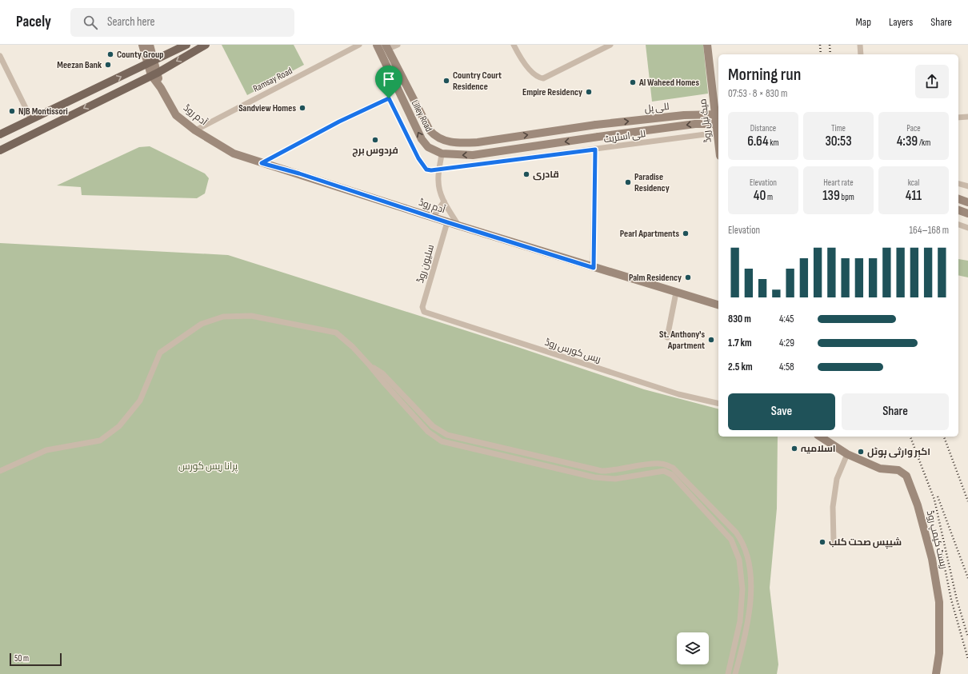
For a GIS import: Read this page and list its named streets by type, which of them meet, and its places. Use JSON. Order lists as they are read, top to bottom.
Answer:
{
  "streets": {
    "street": [
      "Ramsay Road",
      "للی پل",
      "آدم روڈ",
      "Lilley Road",
      "میک نیل روڈ",
      "للی اسٹریٹ",
      "سلیون روڈ",
      "ریس کورس روڈ",
      "ریسٹ کیمپ روڈ"
    ]
  },
  "crossings": [
    ["Ramsay Road", "آدم روڈ"],
    ["للی پل", "Lilley Road"],
    ["آدم روڈ", "سلیون روڈ"],
    ["میک نیل روڈ", "للی اسٹریٹ"],
    ["سلیون روڈ", "ریس کورس روڈ"]
  ],
  "parks": ["پرانا ریس کورس"],
  "places": [
    "County Group",
    "Meezan Bank",
    "Country Court Residence",
    "Al Waheed Homes",
    "Empire Residency",
    "Sandview Homes",
    "NJB Montissori",
    "فردوس برج",
    "قادری",
    "Paradise Residency",
    "Pearl Apartments",
    "Palm Residency",
    "St. Anthony's Apartment",
    "اسلامیہ",
    "اکبر وارثی ہوٹل",
    "شیپس صحت کلب"
  ],
  "scale_bar": "50 m",
  "page": {
    "header": "Pacely",
    "search": "Search here",
    "nav": ["Map", "Layers", "Share"],
    "heading": ["Morning run", "07:53 · 8 × 830 m"],
    "stats": [
      ["Distance", "6.64 km"],
      ["Time", "30:53"],
      ["Pace", "4:39 /km"],
      ["Elevation", "40 m"],
      ["Heart rate", "139 bpm"],
      ["kcal", "411"]
    ],
    "chart": ["Elevation", "164–168 m"],
    "list": [
      {
        "name": "830 m",
        "note": "4:45"
      },
      {
        "name": "1.7 km",
        "note": "4:29"
      },
      {
        "name": "2.5 km",
        "note": "4:58"
      }
    ],
    "buttons": ["Save", "Share"],
    "scale": "50 m"
  }
}
